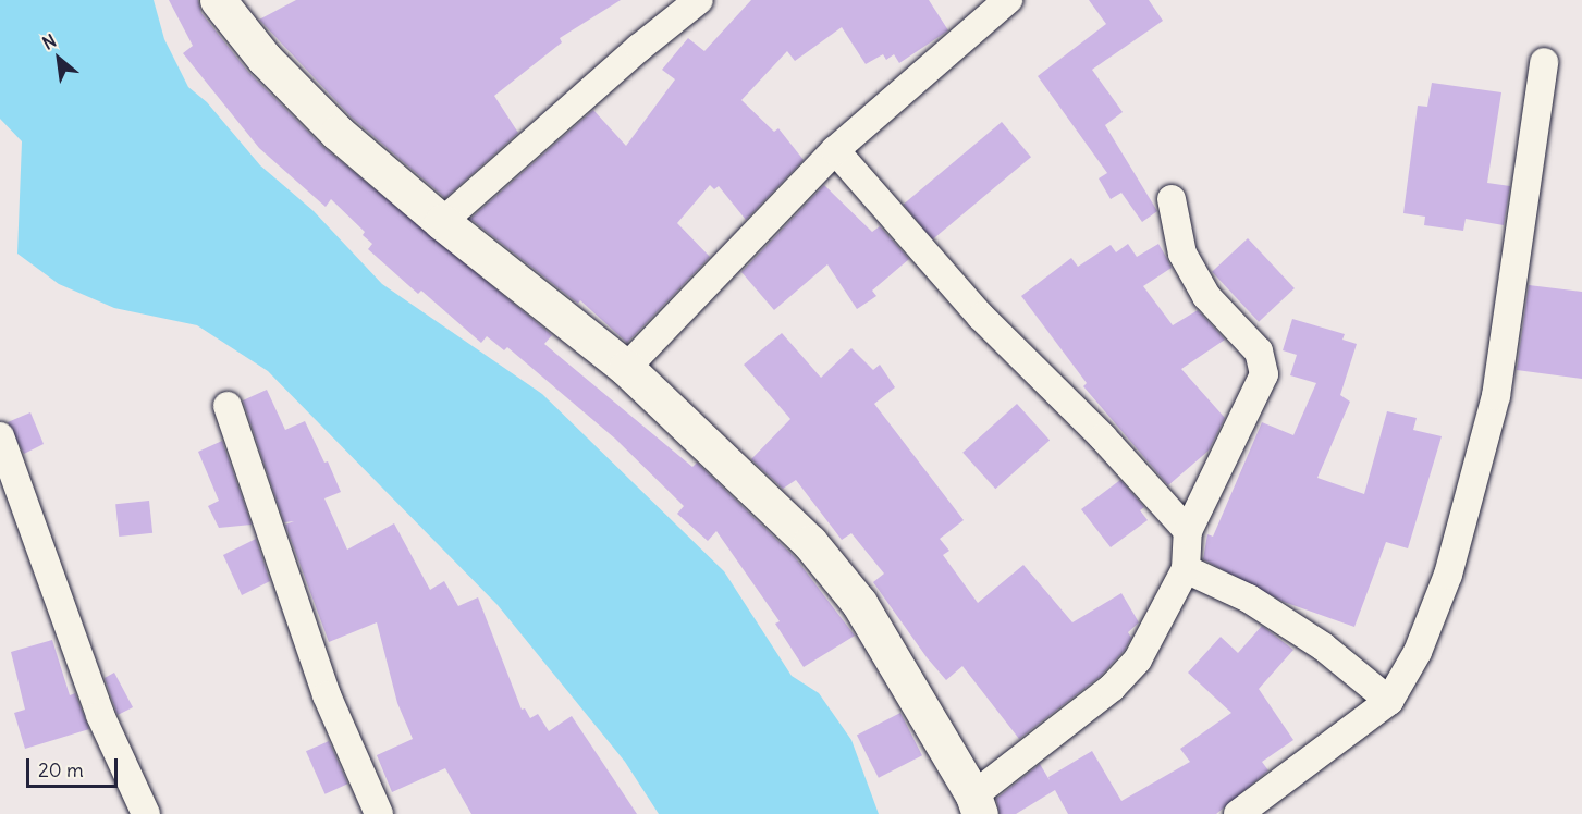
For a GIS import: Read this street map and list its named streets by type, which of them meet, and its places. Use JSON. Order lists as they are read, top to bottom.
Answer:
{
  "scale_bar": "20 m",
  "north": "top left"
}
